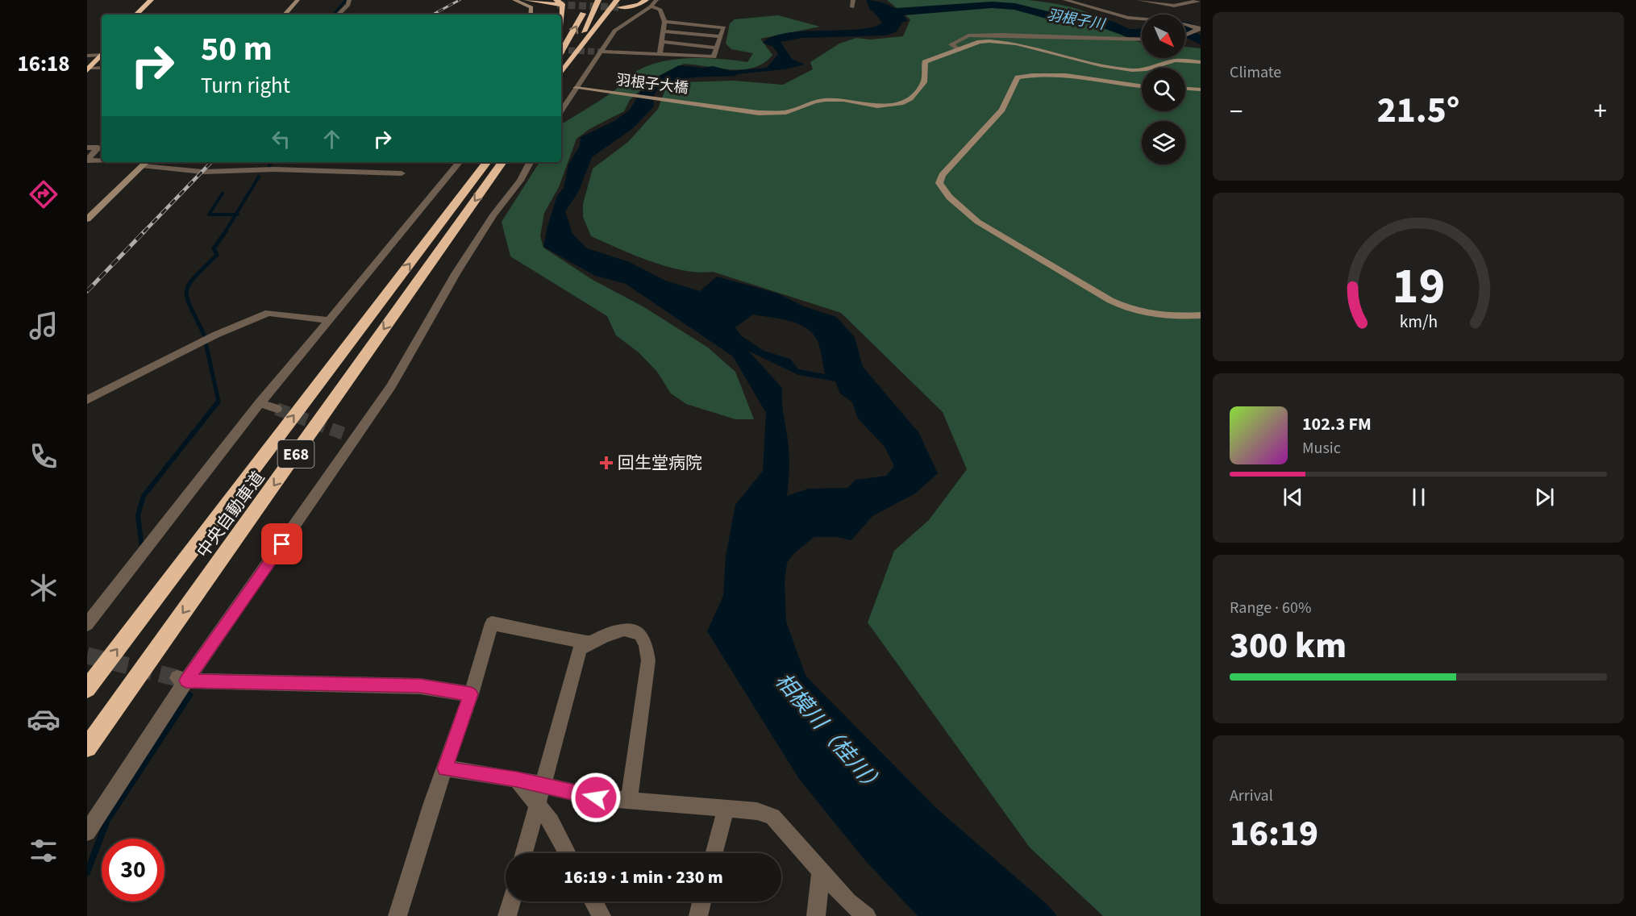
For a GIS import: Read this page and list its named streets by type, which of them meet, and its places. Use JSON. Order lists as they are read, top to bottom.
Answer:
{
  "streets": {
    "highway": ["E68", "中央自動車道"],
    "street": ["羽根子大橋"]
  },
  "water": ["羽根子川", "相模川（桂川）"],
  "places": {
    "health": ["回生堂病院"]
  },
  "north": "bottom right",
  "page": {
    "tabs": "16:18",
    "tile": [
      "Climate",
      ["Range · 60%", "300 km"],
      ["Arrival", "16:19"]
    ],
    "turn": ["50 m", "Turn right"],
    "heat": ["−", "21.5°", "+"],
    "song": ["102.3 FM", "Music"],
    "limit": "30",
    "trip": "16:19 · 1 min · 230 m",
    "gauge": ["19", "km/h"]
  }
}
